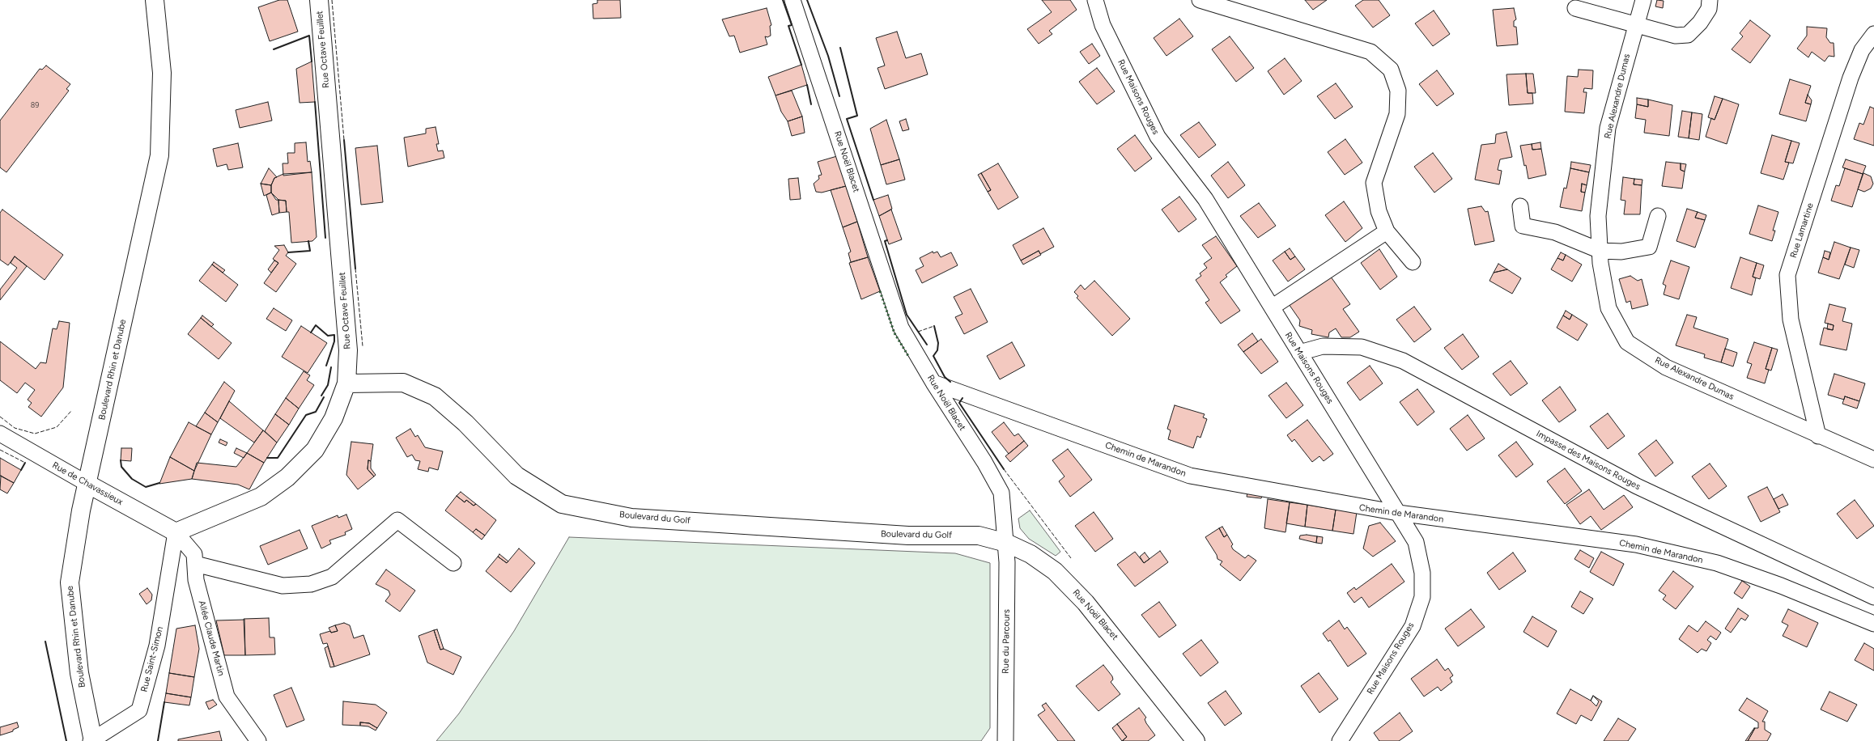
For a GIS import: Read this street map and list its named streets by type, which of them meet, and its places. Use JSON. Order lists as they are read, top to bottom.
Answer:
{
  "streets": {
    "street": [
      "Rue Octave Feuillet",
      "Rue Alexandre Dumas",
      "Rue Maisons Rouges",
      "Rue Noël Blacet",
      "Rue Lamartine",
      "Boulevard Rhin et Danube",
      "Chemin de Marandon",
      "Impasse des Maisons Rouges",
      "Rue de Chavassieux",
      "Boulevard du Golf",
      "Allée Claude Martin",
      "Rue du Parcours",
      "Rue Saint-Simon"
    ]
  },
  "crossings": [
    ["Rue Octave Feuillet", "Rue de Chavassieux"],
    ["Rue Octave Feuillet", "Boulevard du Golf"],
    ["Rue Octave Feuillet", "Allée Claude Martin"],
    ["Rue Octave Feuillet", "Rue Saint-Simon"],
    ["Rue Alexandre Dumas", "Rue Lamartine"],
    ["Rue Maisons Rouges", "Chemin de Marandon"],
    ["Rue Maisons Rouges", "Impasse des Maisons Rouges"],
    ["Rue Noël Blacet", "Chemin de Marandon"],
    ["Rue Noël Blacet", "Boulevard du Golf"],
    ["Rue Noël Blacet", "Rue du Parcours"],
    ["Boulevard Rhin et Danube", "Rue de Chavassieux"],
    ["Boulevard Rhin et Danube", "Rue Saint-Simon"],
    ["Rue de Chavassieux", "Allée Claude Martin"],
    ["Rue de Chavassieux", "Rue Saint-Simon"],
    ["Boulevard du Golf", "Rue du Parcours"],
    ["Allée Claude Martin", "Rue Saint-Simon"]
  ],
  "house_numbers": ["89"]
}
